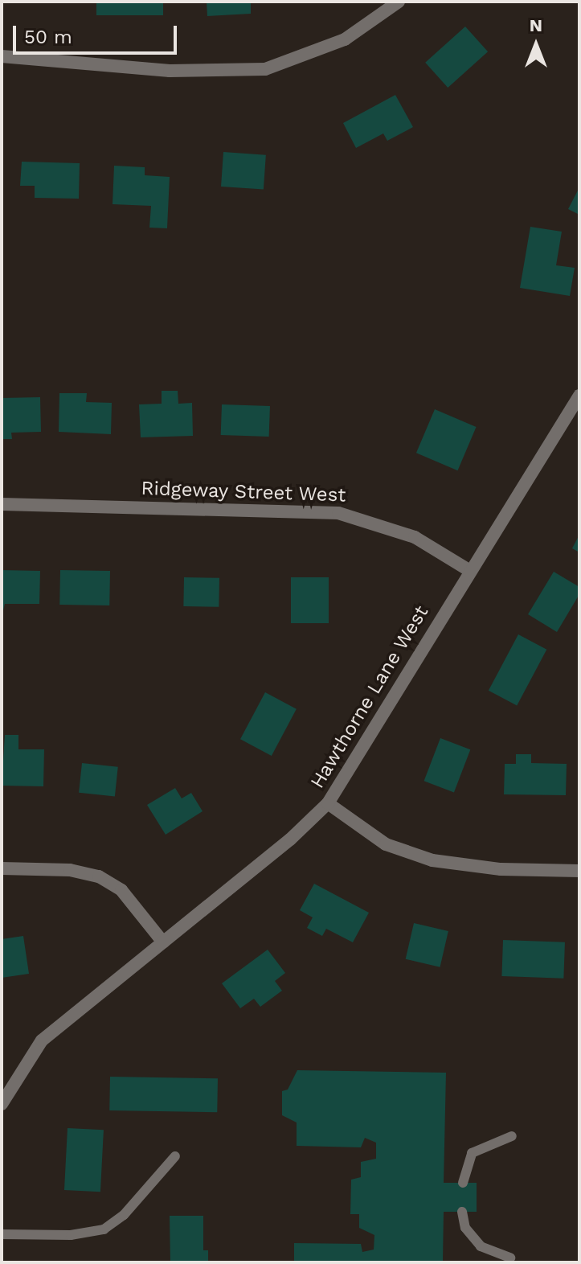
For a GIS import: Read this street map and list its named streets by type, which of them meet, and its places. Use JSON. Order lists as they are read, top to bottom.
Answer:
{
  "streets": {
    "street": ["Ridgeway Street West", "Hawthorne Lane West"]
  },
  "crossings": [
    ["Ridgeway Street West", "Hawthorne Lane West"]
  ],
  "scale_bar": "50 m",
  "north": "top"
}
